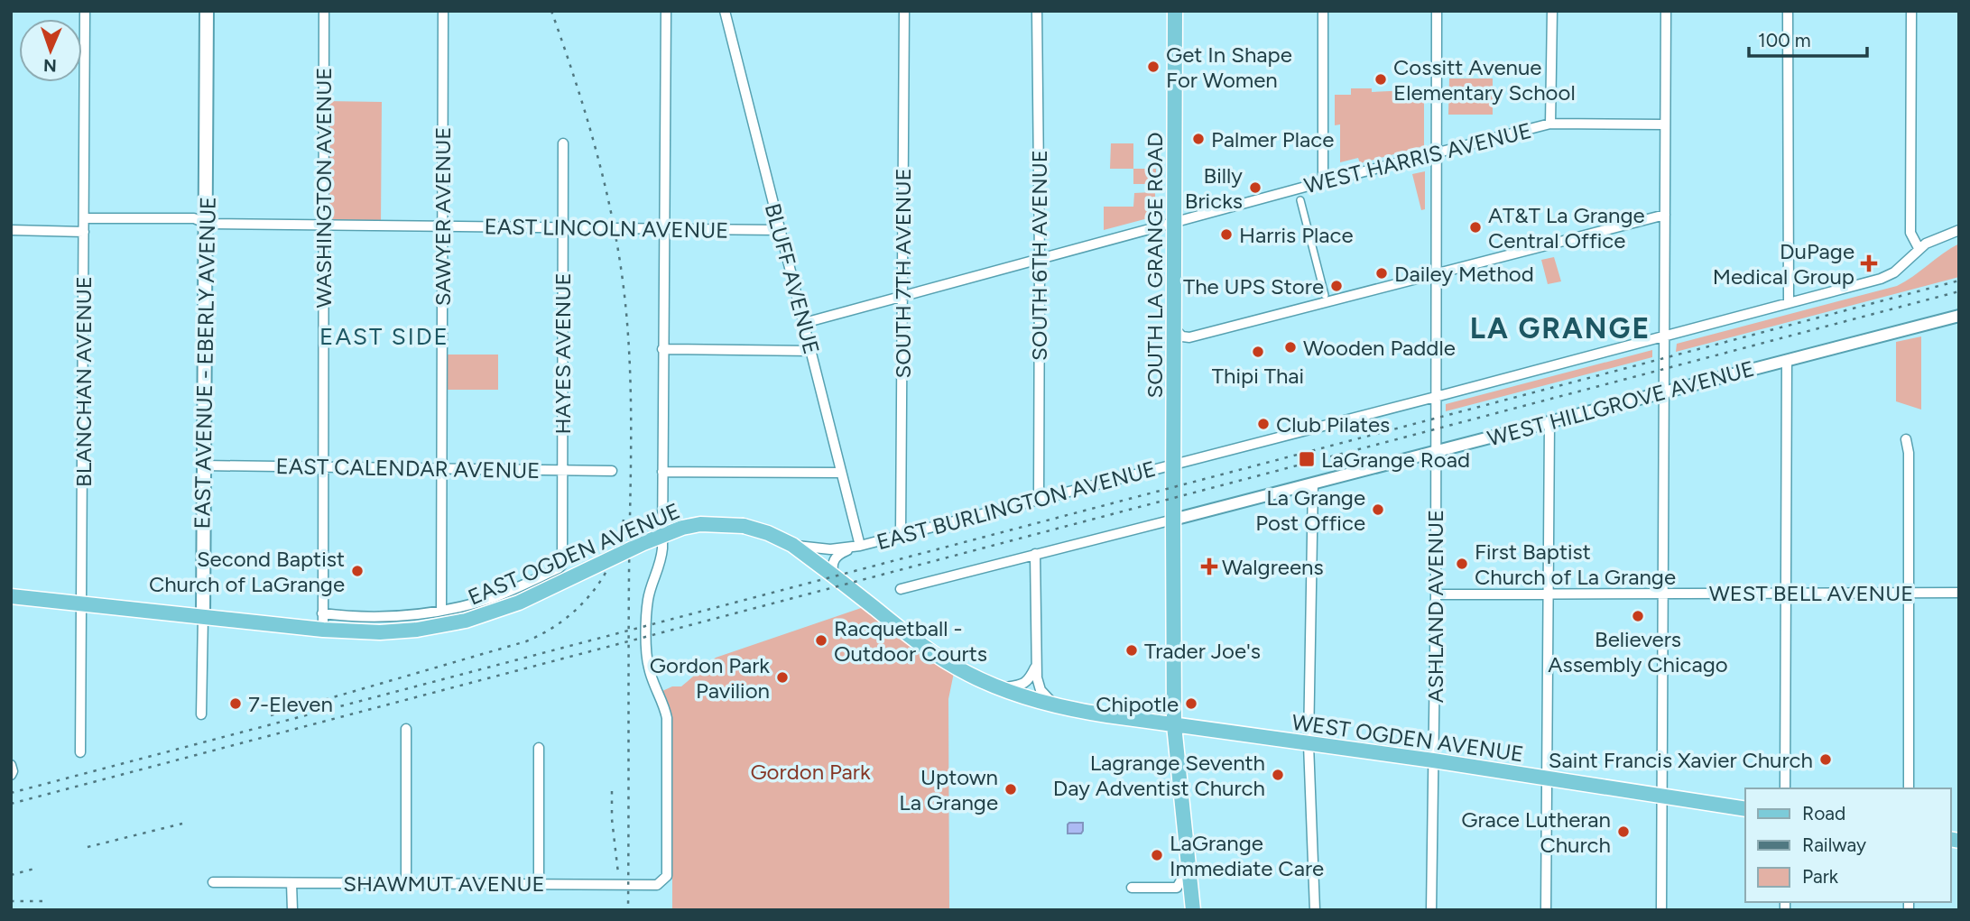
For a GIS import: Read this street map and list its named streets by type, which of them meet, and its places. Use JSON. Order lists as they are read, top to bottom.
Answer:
{
  "streets": {
    "main road": [
      "SOUTH LA GRANGE ROAD",
      "EAST AVENUE - EBERLY AVENUE",
      "EAST OGDEN AVENUE",
      "WEST OGDEN AVENUE"
    ],
    "street": [
      "WEST HARRIS AVENUE",
      "WASHINGTON AVENUE",
      "SAWYER AVENUE",
      "EAST LINCOLN AVENUE",
      "SOUTH 6TH AVENUE",
      "SOUTH 7TH AVENUE",
      "BLUFF AVENUE",
      "HAYES AVENUE",
      "BLANCHAN AVENUE",
      "WEST HILLGROVE AVENUE",
      "EAST CALENDAR AVENUE",
      "EAST BURLINGTON AVENUE",
      "WEST BELL AVENUE",
      "ASHLAND AVENUE",
      "SHAWMUT AVENUE"
    ]
  },
  "crossings": [
    ["WEST HARRIS AVENUE", "SOUTH 6TH AVENUE"],
    ["WEST HARRIS AVENUE", "SOUTH LA GRANGE ROAD"],
    ["WEST HARRIS AVENUE", "SOUTH 7TH AVENUE"],
    ["WEST HARRIS AVENUE", "BLUFF AVENUE"],
    ["WEST HARRIS AVENUE", "ASHLAND AVENUE"],
    ["WASHINGTON AVENUE", "EAST LINCOLN AVENUE"],
    ["WASHINGTON AVENUE", "EAST CALENDAR AVENUE"],
    ["WASHINGTON AVENUE", "EAST OGDEN AVENUE"],
    ["SAWYER AVENUE", "EAST LINCOLN AVENUE"],
    ["SAWYER AVENUE", "HAYES AVENUE"],
    ["SAWYER AVENUE", "EAST CALENDAR AVENUE"],
    ["EAST LINCOLN AVENUE", "BLUFF AVENUE"],
    ["EAST LINCOLN AVENUE", "HAYES AVENUE"],
    ["EAST LINCOLN AVENUE", "EAST AVENUE - EBERLY AVENUE"],
    ["EAST LINCOLN AVENUE", "BLANCHAN AVENUE"],
    ["SOUTH 6TH AVENUE", "EAST BURLINGTON AVENUE"],
    ["SOUTH LA GRANGE ROAD", "WEST HILLGROVE AVENUE"],
    ["SOUTH LA GRANGE ROAD", "EAST BURLINGTON AVENUE"],
    ["SOUTH LA GRANGE ROAD", "EAST OGDEN AVENUE"],
    ["SOUTH LA GRANGE ROAD", "WEST OGDEN AVENUE"],
    ["SOUTH 7TH AVENUE", "EAST BURLINGTON AVENUE"],
    ["BLUFF AVENUE", "EAST BURLINGTON AVENUE"],
    ["HAYES AVENUE", "EAST CALENDAR AVENUE"],
    ["EAST AVENUE - EBERLY AVENUE", "EAST CALENDAR AVENUE"],
    ["EAST AVENUE - EBERLY AVENUE", "EAST OGDEN AVENUE"],
    ["BLANCHAN AVENUE", "EAST OGDEN AVENUE"],
    ["WEST HILLGROVE AVENUE", "ASHLAND AVENUE"],
    ["EAST BURLINGTON AVENUE", "EAST OGDEN AVENUE"],
    ["EAST BURLINGTON AVENUE", "ASHLAND AVENUE"],
    ["EAST OGDEN AVENUE", "WEST OGDEN AVENUE"],
    ["WEST BELL AVENUE", "ASHLAND AVENUE"],
    ["ASHLAND AVENUE", "WEST OGDEN AVENUE"]
  ],
  "districts": ["LA GRANGE", "EAST SIDE"],
  "parks": ["Gordon Park"],
  "places": {
    "other": [
      "Get In Shape For Women",
      "Cossitt Avenue Elementary School",
      "Palmer Place",
      "Billy Bricks",
      "AT&T La Grange Central Office",
      "Harris Place",
      "Dailey Method",
      "The UPS Store",
      "Wooden Paddle",
      "Thipi Thai",
      "Club Pilates",
      "La Grange Post Office",
      "First Baptist Church of La Grange",
      "Second Baptist Church of LaGrange",
      "Believers Assembly Chicago",
      "Racquetball - Outdoor Courts",
      "Trader Joe's",
      "Gordon Park Pavilion",
      "7-Eleven",
      "Chipotle",
      "Saint Francis Xavier Church",
      "Lagrange Seventh Day Adventist Church",
      "Uptown La Grange",
      "Grace Lutheran Church",
      "LaGrange Immediate Care"
    ],
    "health": ["DuPage Medical Group", "Walgreens"],
    "transit": ["LaGrange Road"]
  },
  "legend": ["Road", "Railway", "Park"],
  "scale_bar": "100 m",
  "north": "bottom"
}
